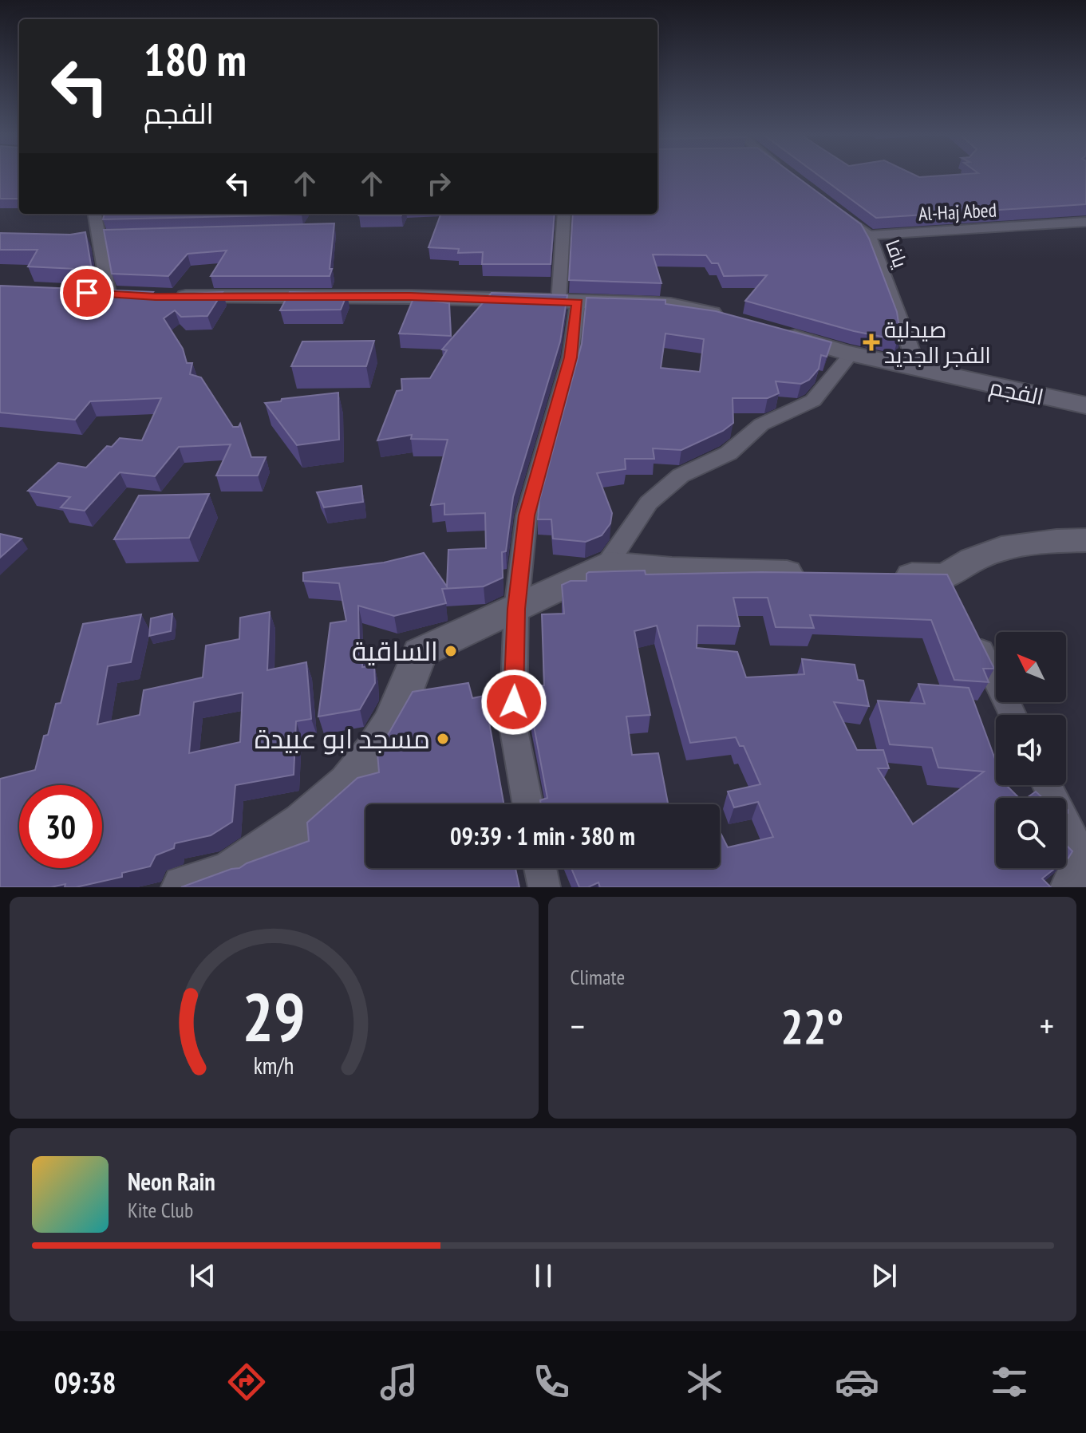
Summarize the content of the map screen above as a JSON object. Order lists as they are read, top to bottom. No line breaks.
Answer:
{"streets":{"main road":["الفجم"],"street":["Al-Haj Abed","يافا"]},"crossings":[["Al-Haj Abed","يافا"],["يافا","الفجم"]],"places":{"health":["صيدلية الفجر الجديد"],"other":["الساقية","مسجد ابو عبيدة"]},"north":"top left","page":{"turn":["180 m","الفجم"],"limit":"30","trip":"09:39 · 1 min · 380 m","tile":"Climate","heat":["−","22°","+"],"song":["Neon Rain","Kite Club"],"tabs":"09:38","gauge":["29","km/h"]}}
